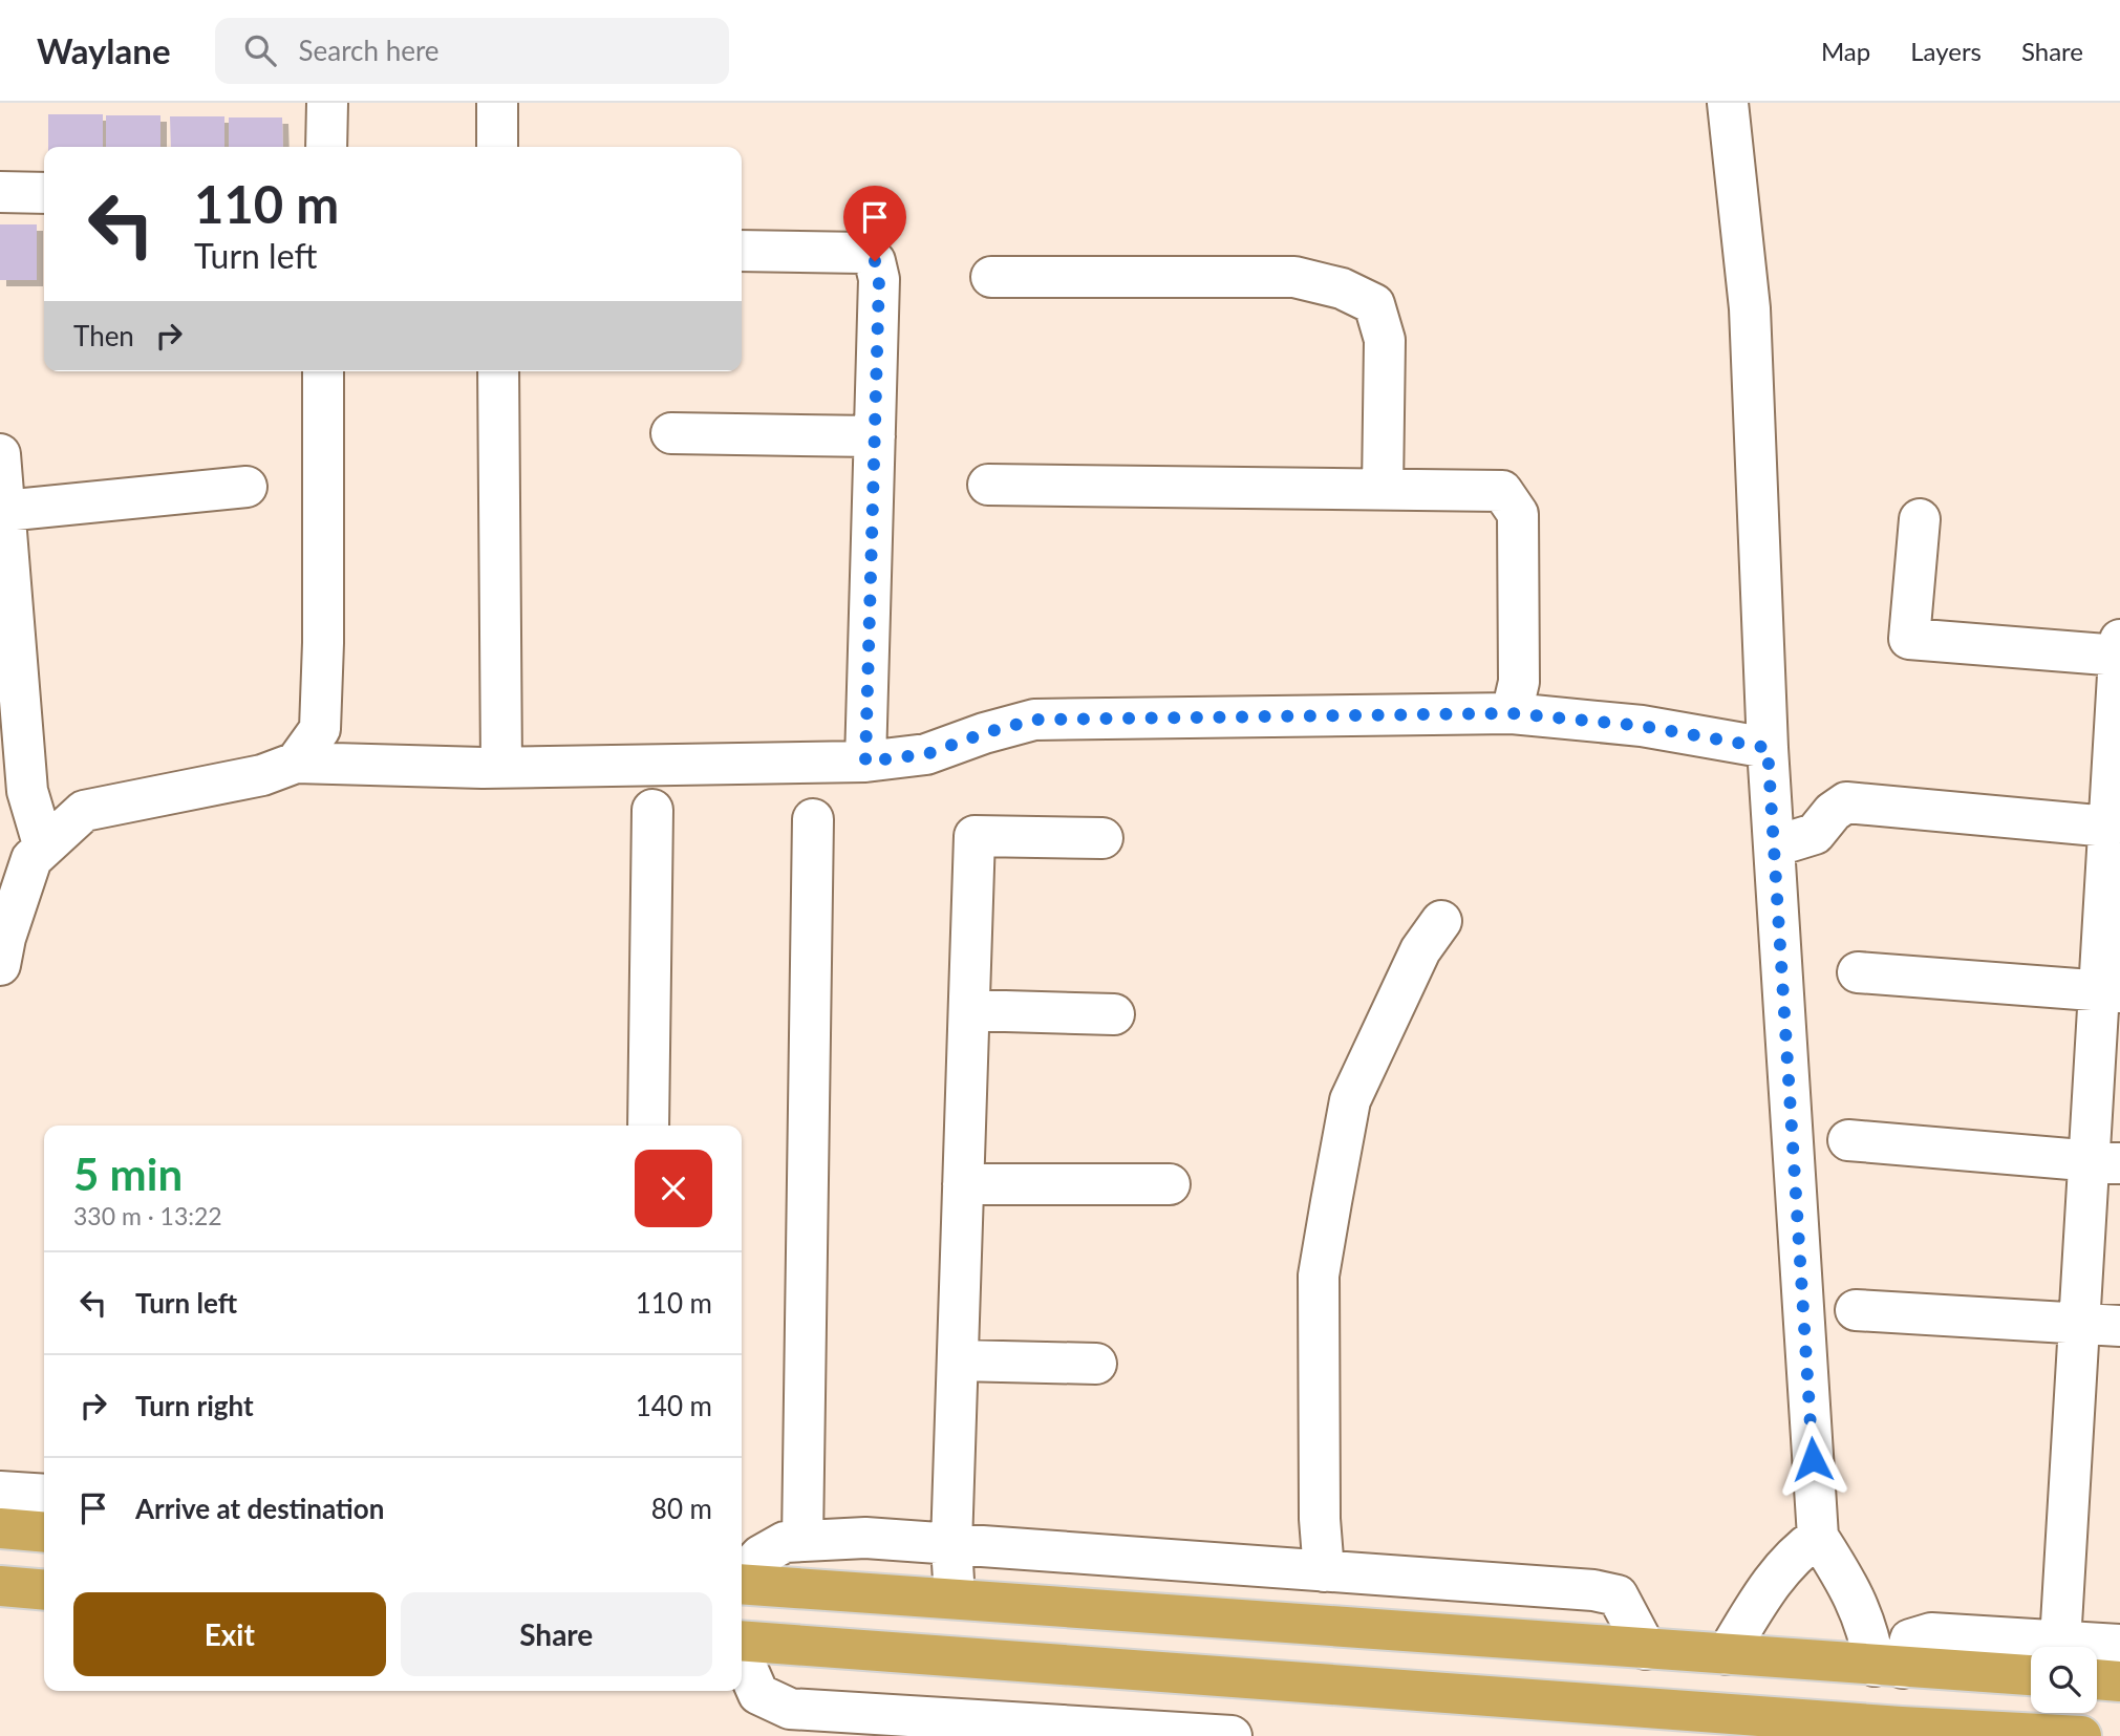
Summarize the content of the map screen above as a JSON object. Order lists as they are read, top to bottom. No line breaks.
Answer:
{"page":{"header":"Waylane","search":"Search here","nav":["Map","Layers","Share"],"turn":["110 m","Turn left"],"then":"Then","heading":["5 min","330 m · 13:22"],"list":[{"name":"Turn left","value":"110 m"},{"name":"Turn right","value":"140 m"},{"name":"Arrive at destination","value":"80 m"}],"buttons":["Exit","Share"]}}
